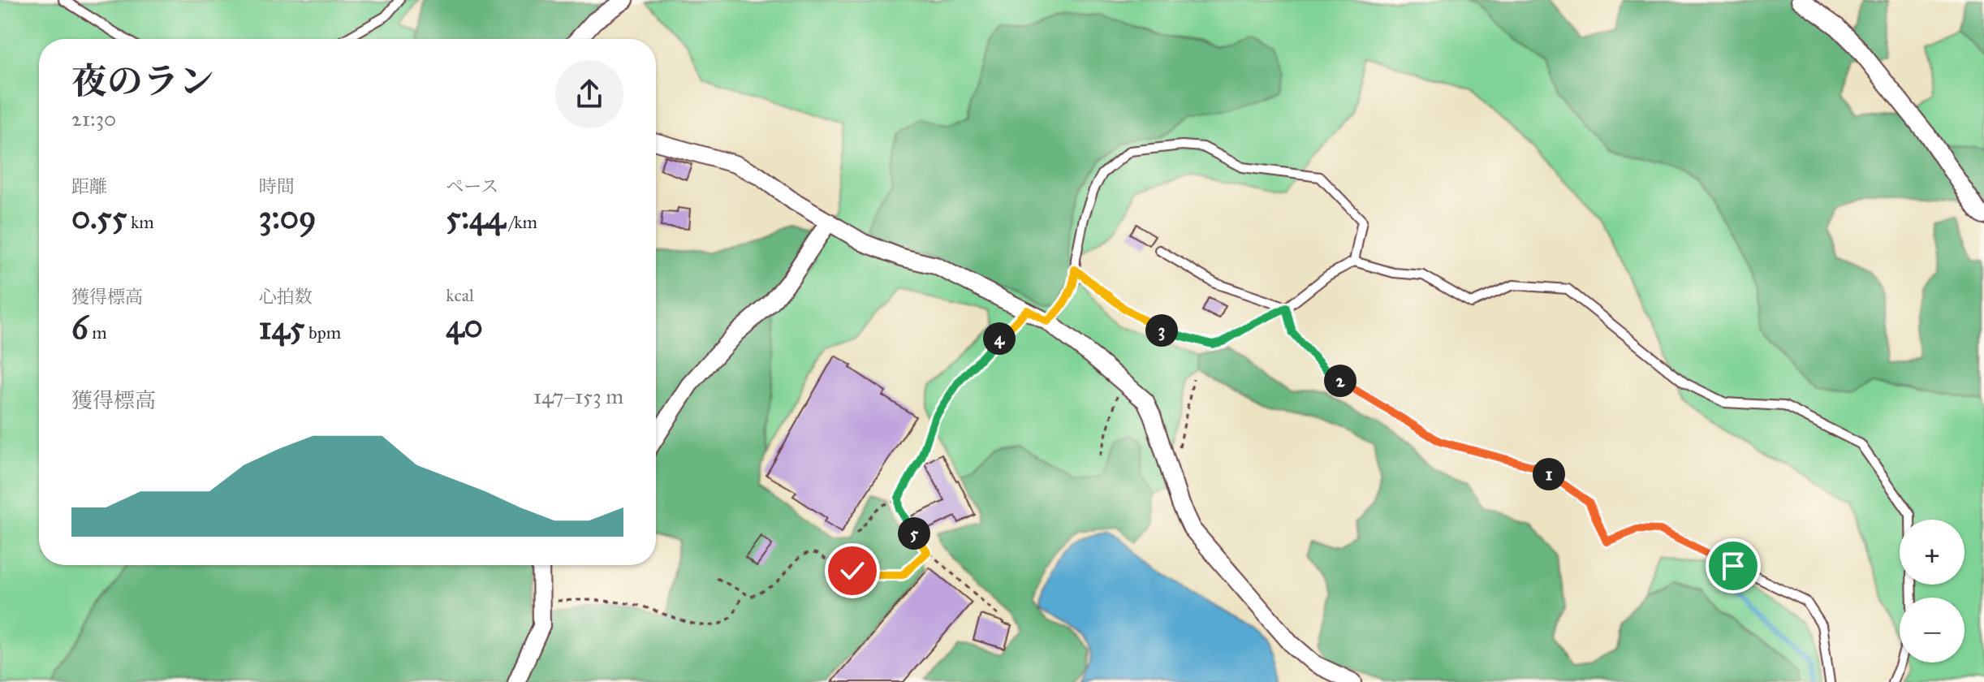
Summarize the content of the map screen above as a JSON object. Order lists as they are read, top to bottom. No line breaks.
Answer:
{"page":{"heading":["夜のラン","21:30"],"stats":[["距離","0.55 km"],["時間","3:09"],["ペース","5:44 /km"],["獲得標高","6 m"],["心拍数","145 bpm"],["kcal","40"]],"pins":["3","4","2","1","5"],"chart":["獲得標高","147–153 m"],"map_buttons":["+","−"]}}
